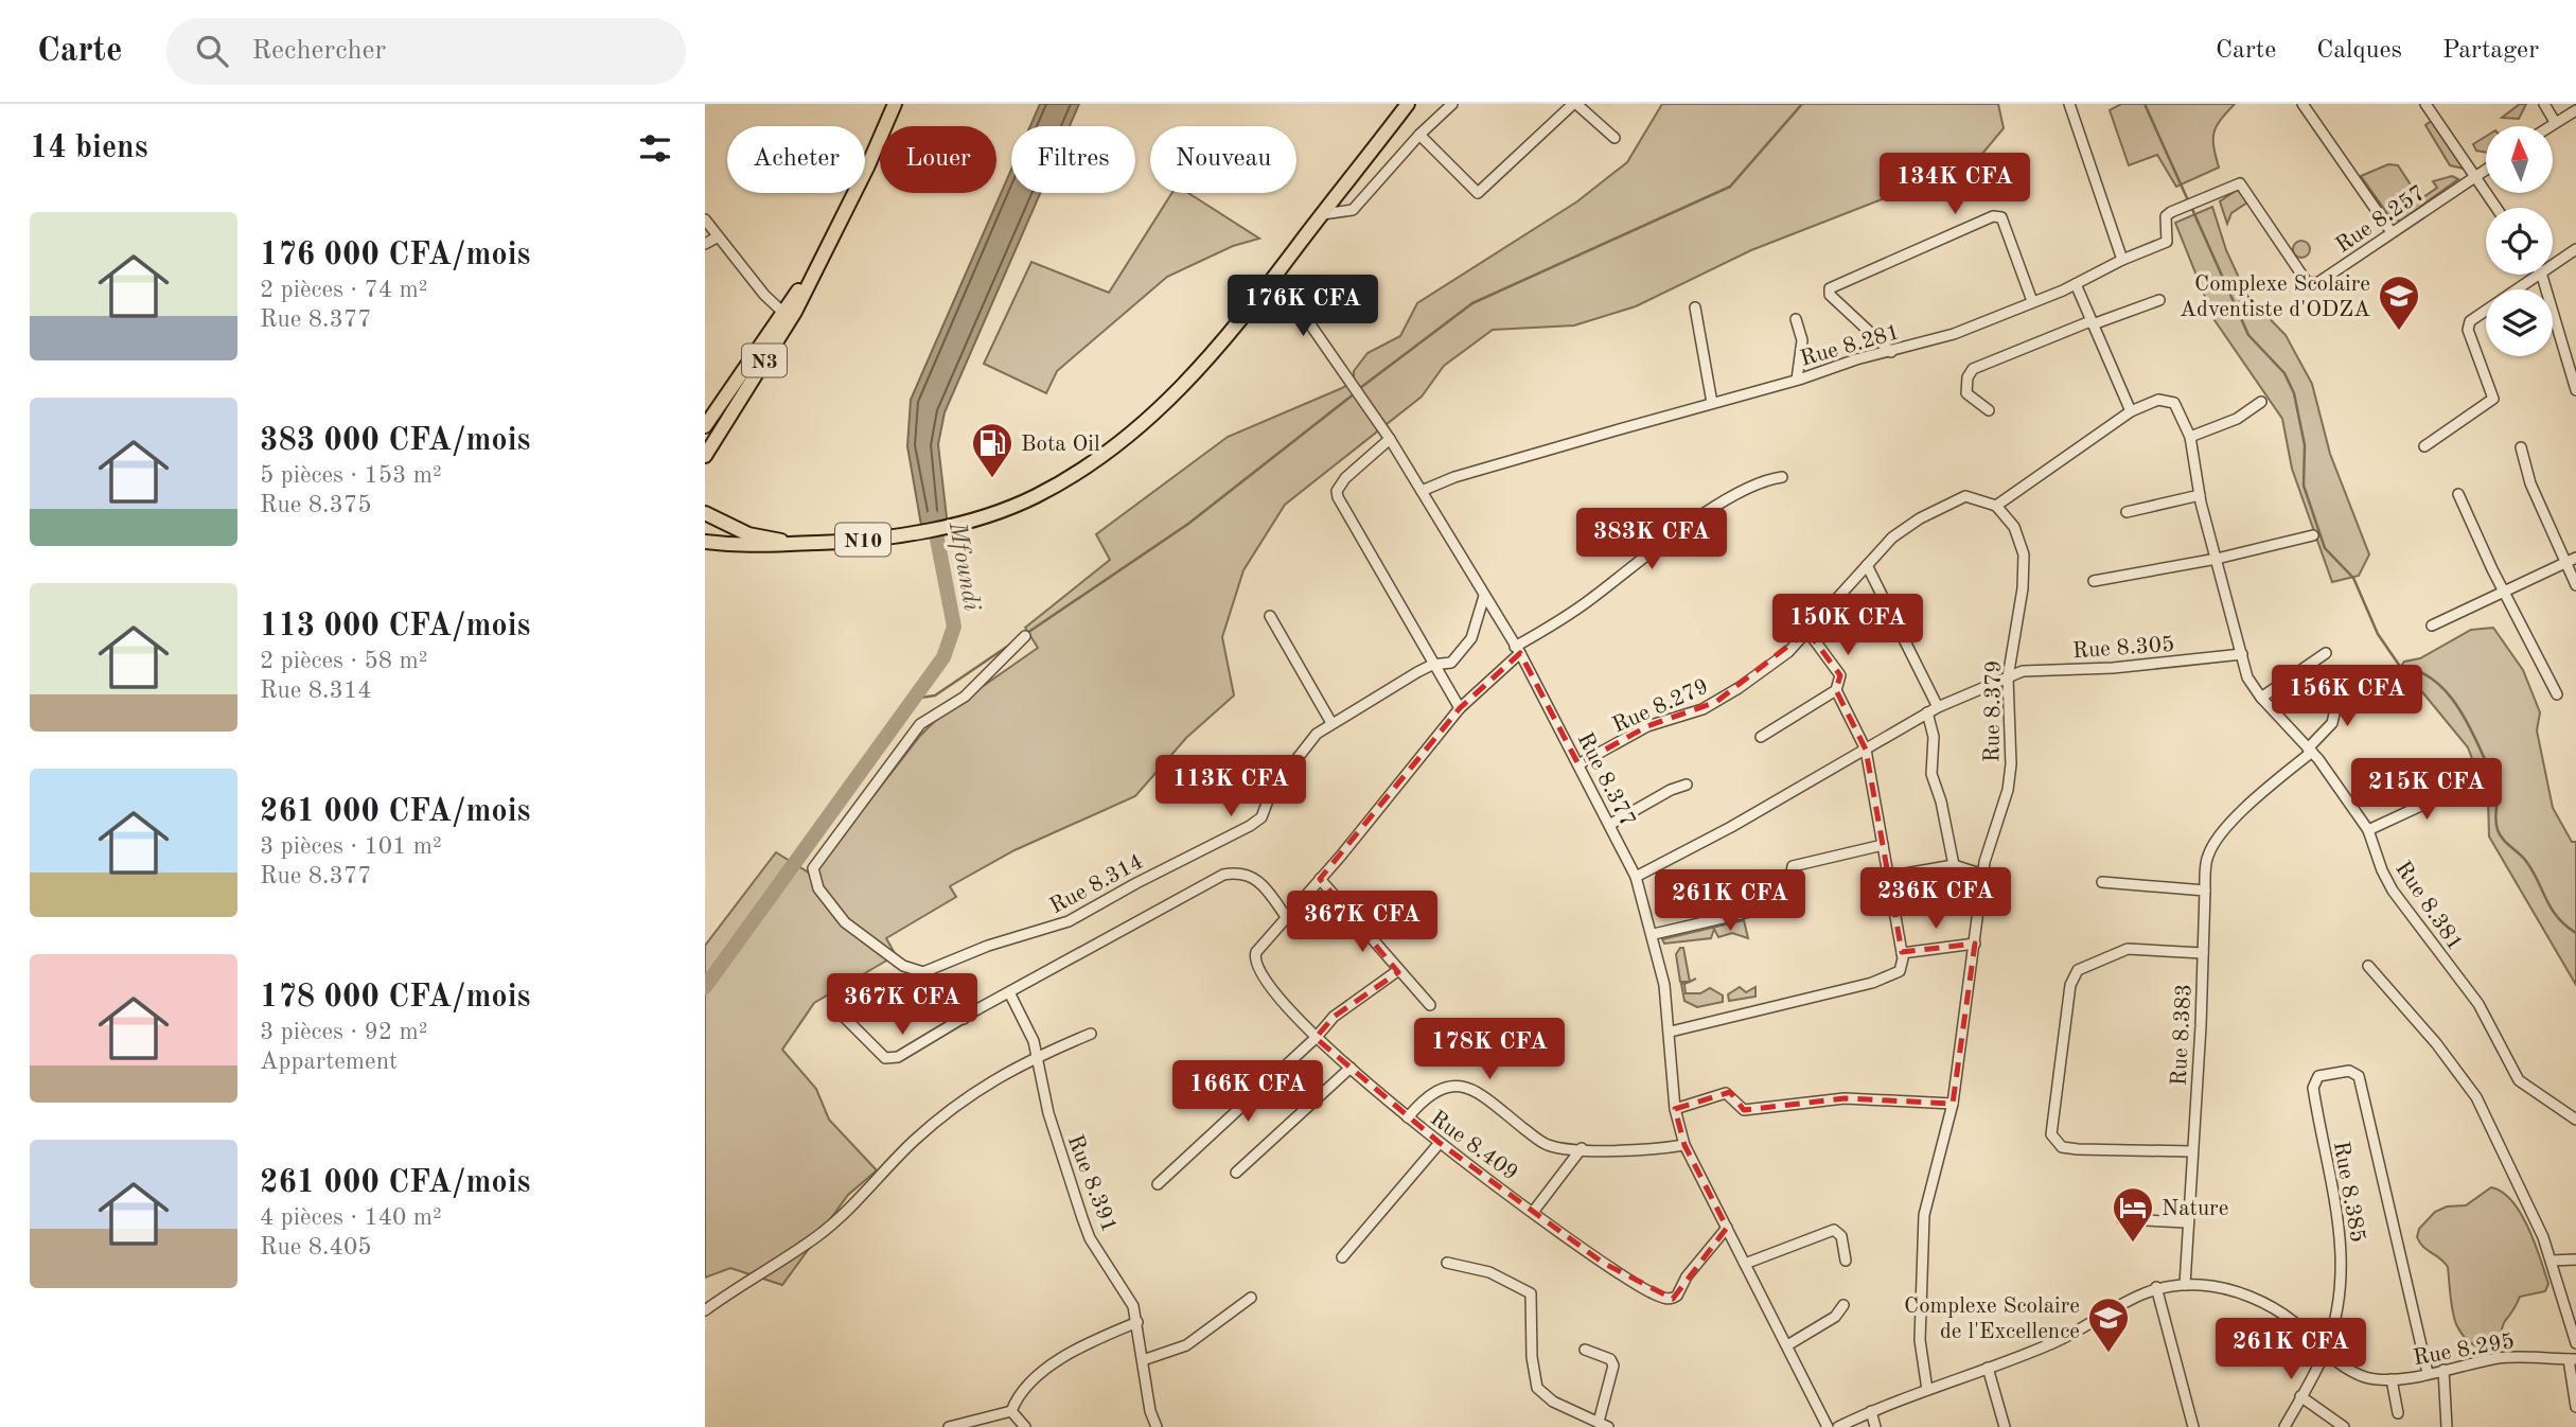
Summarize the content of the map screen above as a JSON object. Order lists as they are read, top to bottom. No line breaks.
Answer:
{"streets":{"highway":["N3","N10"],"street":["Rue 8.257","Rue 8.281","Rue 8.305","Rue 8.279","Rue 8.379","Rue 8.377","Rue 8.314","Rue 8.381","Rue 8.383","Rue 8.409","Rue 8.391","Rue 8.385","Rue 8.295"]},"crossings":[["Rue 8.257","Rue 8.281"],["Rue 8.281","Rue 8.377"],["N10","Rue 8.377"],["Rue 8.305","Rue 8.379"],["Rue 8.305","Rue 8.377"],["Rue 8.305","Rue 8.381"],["Rue 8.279","Rue 8.379"],["Rue 8.279","Rue 8.377"],["Rue 8.379","Rue 8.295"],["Rue 8.377","Rue 8.314"],["Rue 8.377","Rue 8.409"],["Rue 8.381","Rue 8.383"],["Rue 8.383","Rue 8.295"],["Rue 8.385","Rue 8.295"]],"water":["Mfoundi"],"places":{"school or university":["Complexe Scolaire Adventiste d'ODZA","Complexe Scolaire de l'Excellence"],"fuel station":["Bota Oil"],"hotel":["Nature"]},"north":"top","page":{"header":"Carte","search":"Rechercher","nav":["Carte","Calques","Partager"],"heading":"14 biens","chip":["Acheter","Louer","Filtres","Nouveau"],"price":["134K CFA","176K CFA","383K CFA","150K CFA","156K CFA","113K CFA","215K CFA","236K CFA","261K CFA","367K CFA","367K CFA","178K CFA","166K CFA","261K CFA"],"list":[{"name":"176 000 CFA/mois","note":"2 pièces · 74 m² · Rue 8.377"},{"name":"383 000 CFA/mois","note":"5 pièces · 153 m² · Rue 8.375"},{"name":"113 000 CFA/mois","note":"2 pièces · 58 m² · Rue 8.314"},{"name":"261 000 CFA/mois","note":"3 pièces · 101 m² · Rue 8.377"},{"name":"178 000 CFA/mois","note":"3 pièces · 92 m² · Appartement"},{"name":"261 000 CFA/mois","note":"4 pièces · 140 m² · Rue 8.405"}]}}
